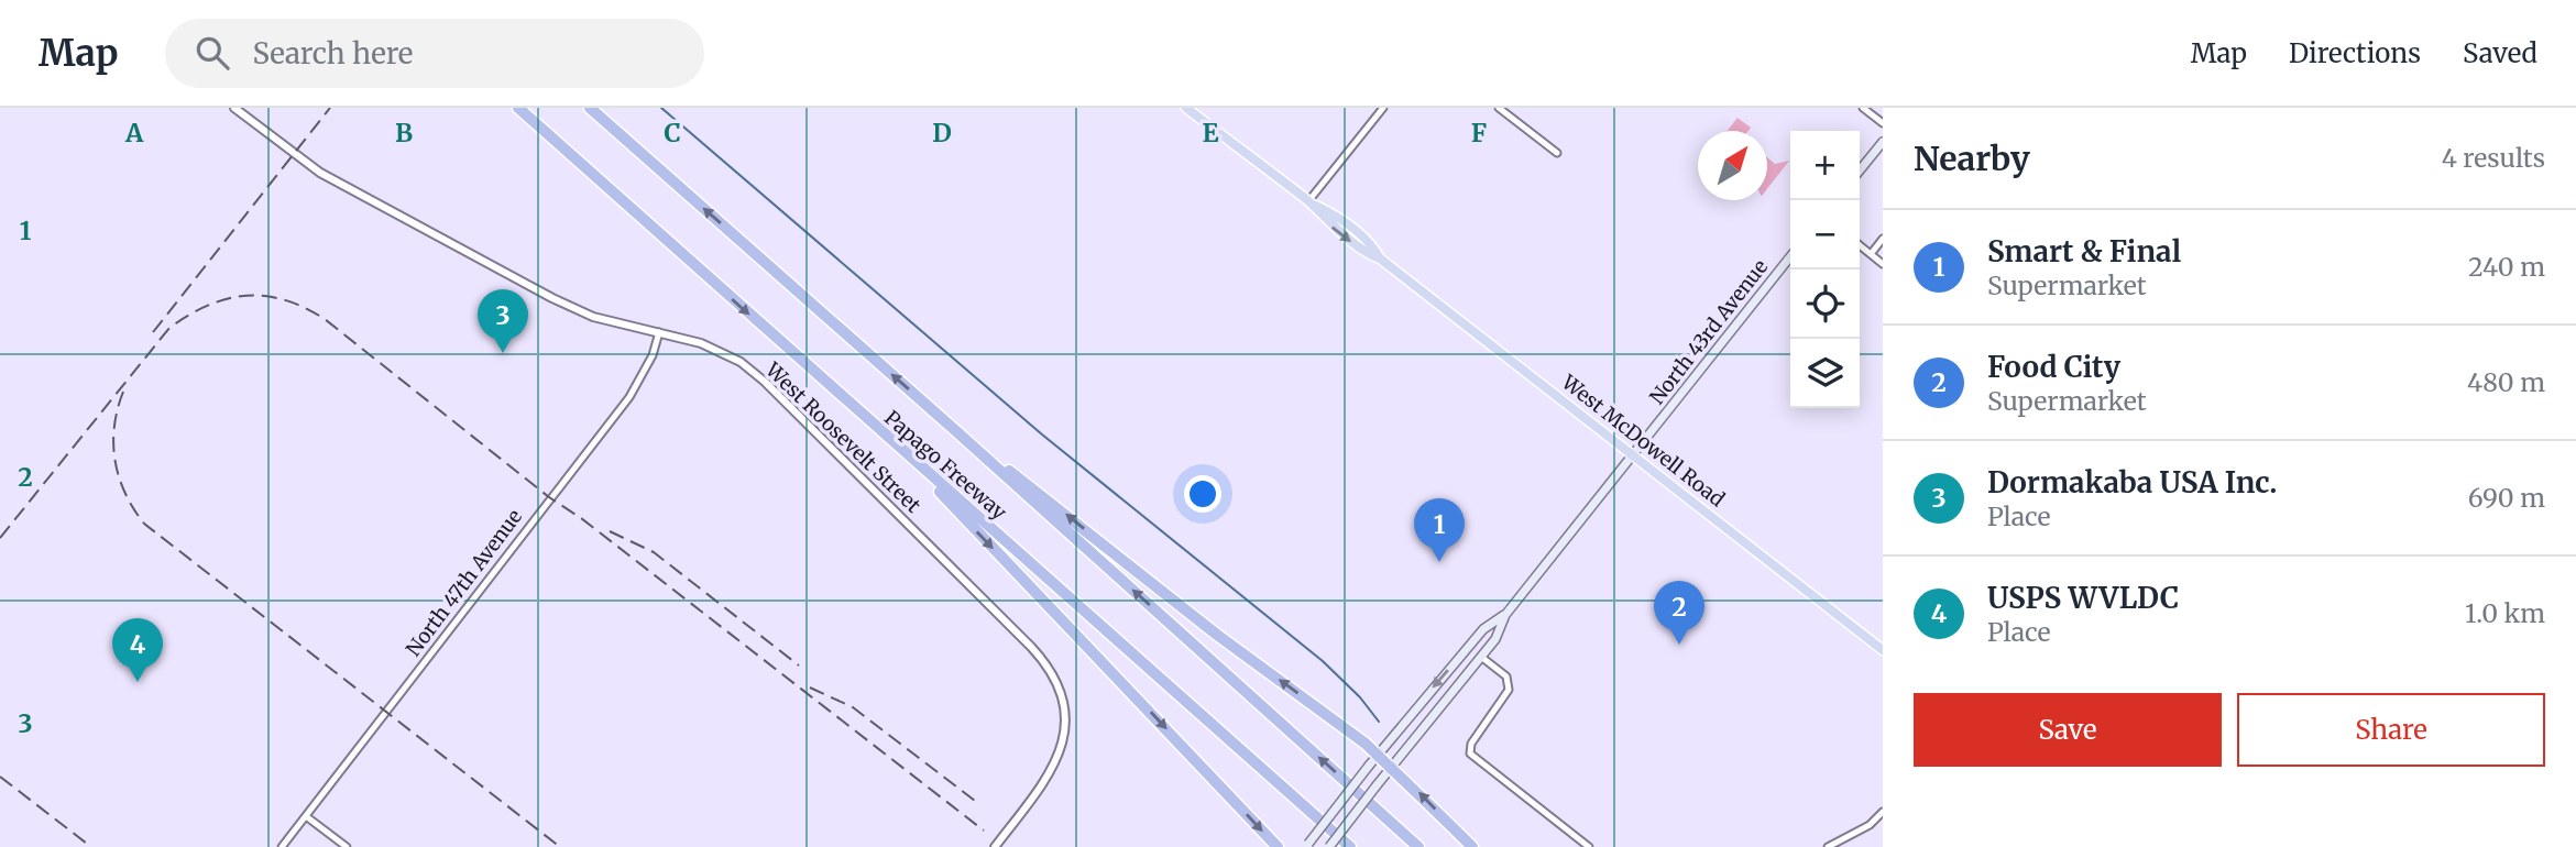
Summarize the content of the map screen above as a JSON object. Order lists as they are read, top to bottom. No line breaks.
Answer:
{"streets":{"highway":["Papago Freeway"],"main road":["North 43rd Avenue","West McDowell Road"],"street":["West Roosevelt Street","North 47th Avenue"]},"crossings":[["North 43rd Avenue","West McDowell Road"],["West Roosevelt Street","North 47th Avenue"]],"north":"top right","page":{"header":"Map","search":"Search here","nav":["Map","Directions","Saved"],"heading":["Nearby","4 results"],"map_buttons":["+","−"],"list":[{"mark":"1","name":"Smart & Final","note":"Supermarket","value":"240 m"},{"mark":"2","name":"Food City","note":"Supermarket","value":"480 m"},{"mark":"3","name":"Dormakaba USA Inc.","note":"Place","value":"690 m"},{"mark":"4","name":"USPS WVLDC","note":"Place","value":"1.0 km"}],"pins":["3","1","2","4"],"buttons":["Save","Share"]},"grid":{"columns":["A","B","C","D","E","F"],"rows":["1","2","3"]}}
